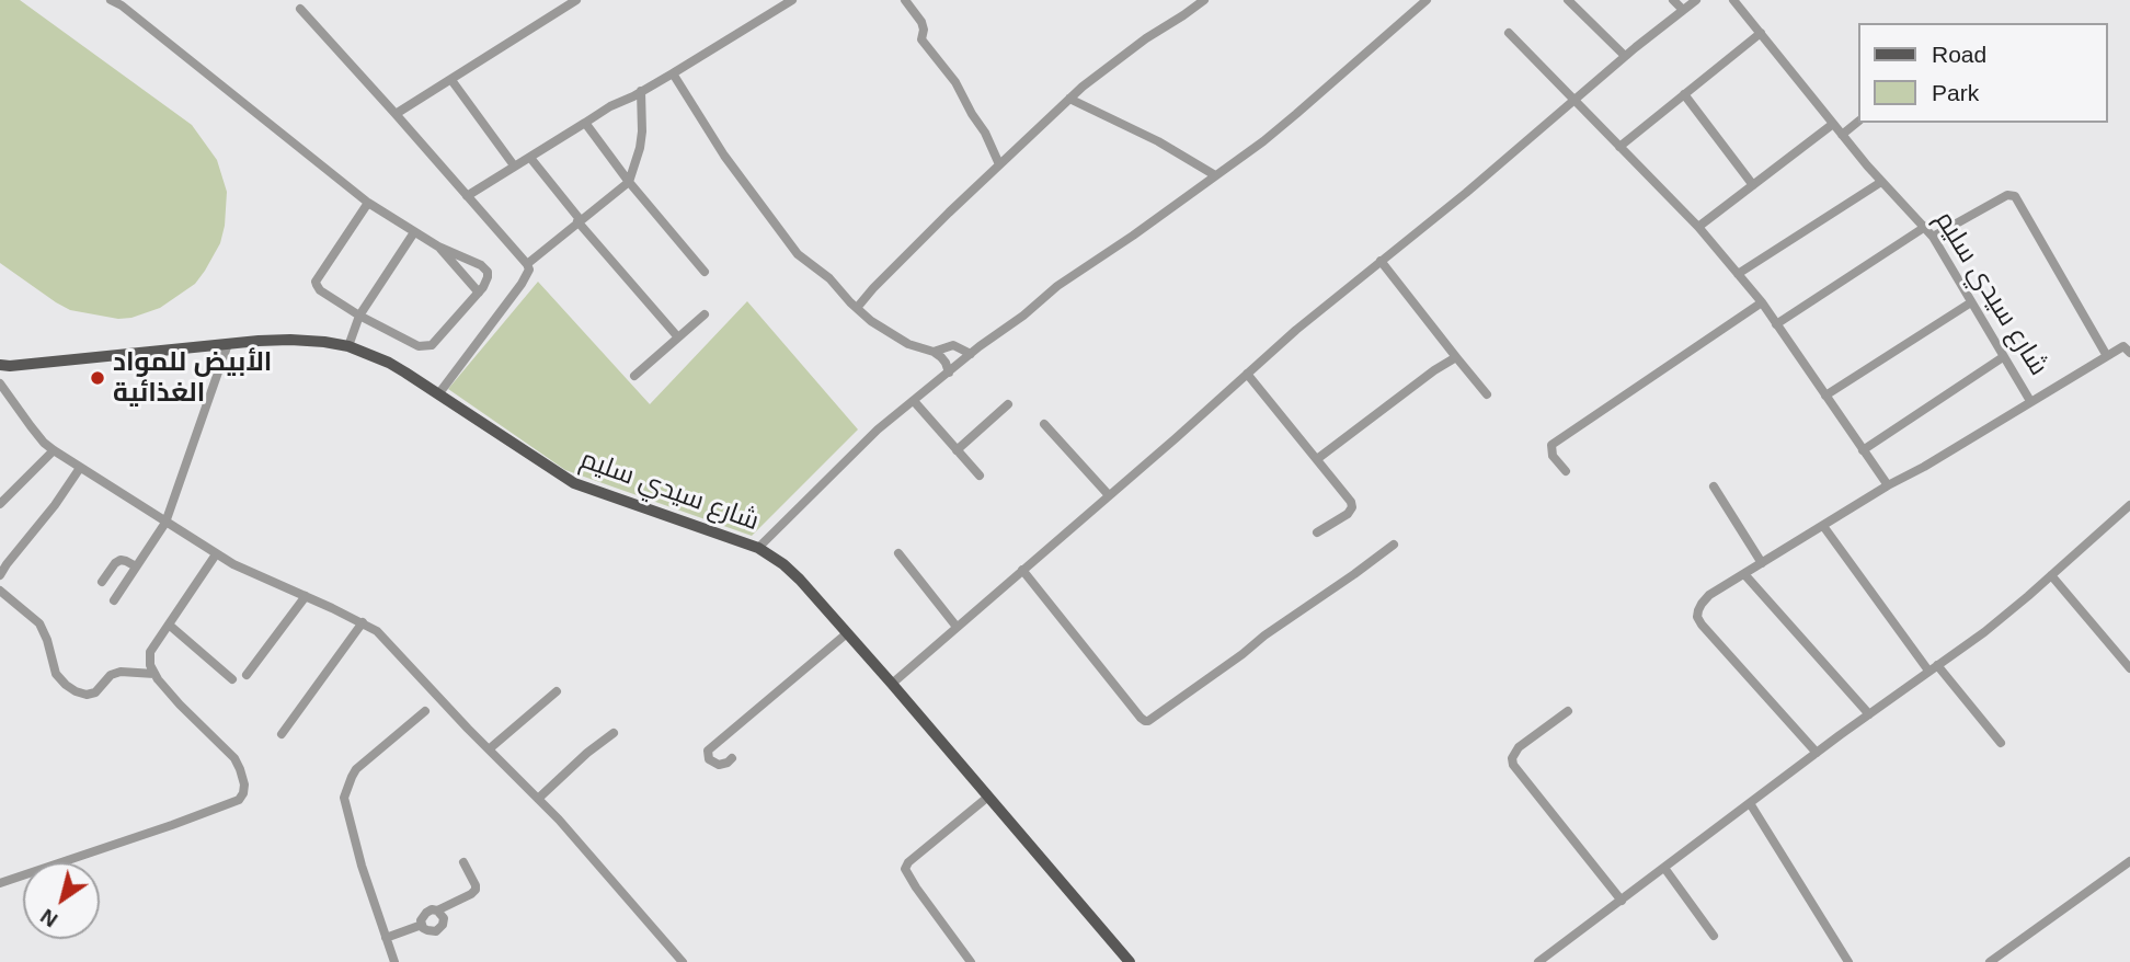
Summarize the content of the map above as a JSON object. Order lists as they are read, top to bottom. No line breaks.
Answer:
{"streets":{"main road":["شارع سيدي سليم"]},"places":["الأبيض للمواد الغذائية"],"legend":["Road","Park"],"north":"bottom left"}
